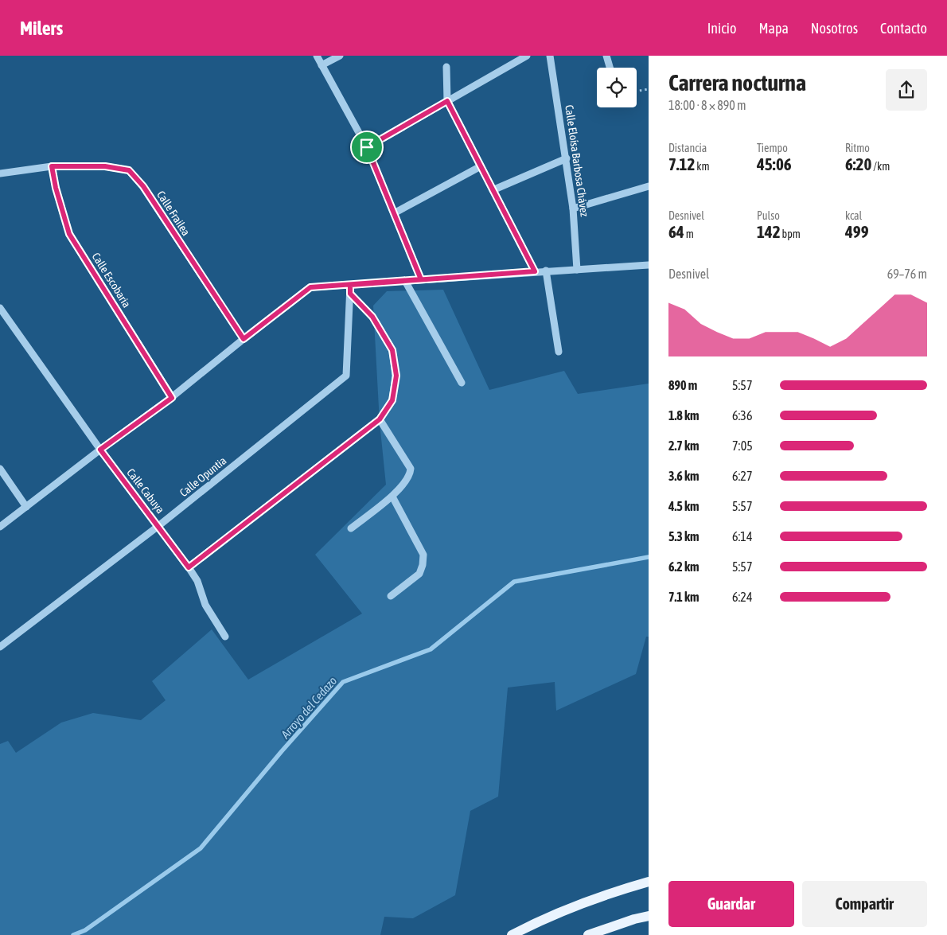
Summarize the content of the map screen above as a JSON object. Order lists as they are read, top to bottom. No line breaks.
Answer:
{"streets":{"street":["Calle Eloísa Barbosa Chávez","Calle Frailea","Calle Escobaria","Calle Opuntia","Calle Cabuya"]},"crossings":[["Calle Frailea","Calle Escobaria"],["Calle Opuntia","Calle Cabuya"]],"water":["Arroyo del Cedazo"],"page":{"header":"Milers","nav":["Inicio","Mapa","Nosotros","Contacto"],"heading":["Carrera nocturna","18:00 · 8 × 890 m"],"stats":[["Distancia","7.12 km"],["Tiempo","45:06"],["Ritmo","6:20 /km"],["Desnivel","64 m"],["Pulso","142 bpm"],["kcal","499"]],"chart":["Desnivel","69–76 m"],"list":[{"name":"890 m","note":"5:57"},{"name":"1.8 km","note":"6:36"},{"name":"2.7 km","note":"7:05"},{"name":"3.6 km","note":"6:27"},{"name":"4.5 km","note":"5:57"},{"name":"5.3 km","note":"6:14"},{"name":"6.2 km","note":"5:57"},{"name":"7.1 km","note":"6:24"}],"buttons":["Guardar","Compartir"]}}
